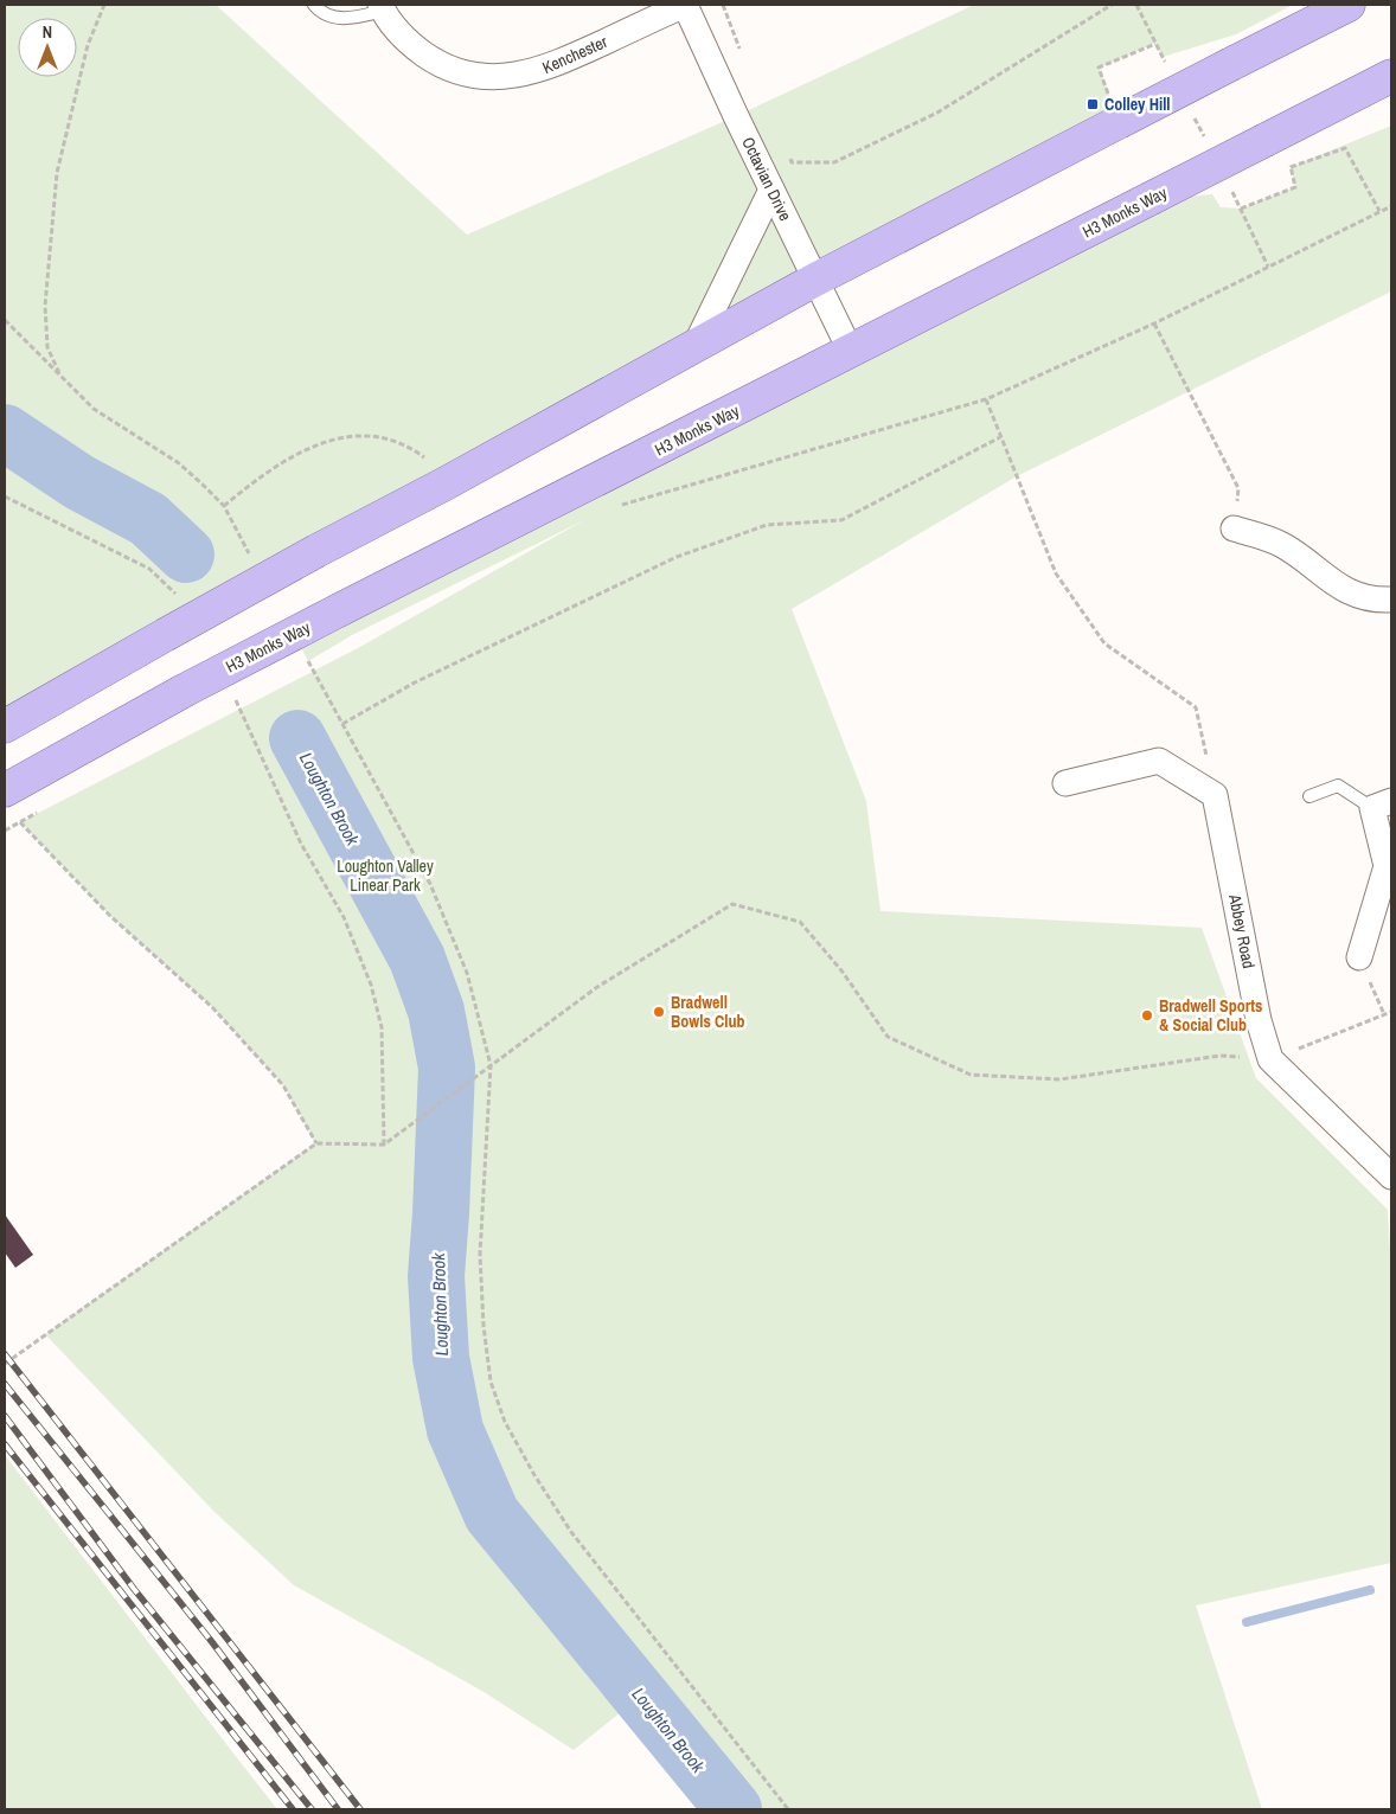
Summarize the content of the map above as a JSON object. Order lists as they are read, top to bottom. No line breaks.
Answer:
{"streets":{"main road":["H3 Monks Way"],"street":["Kenchester","Octavian Drive","Abbey Road"]},"crossings":[["Kenchester","Octavian Drive"],["Octavian Drive","H3 Monks Way"]],"water":["Loughton Brook"],"parks":["Loughton Valley Linear Park"],"places":{"transit":["Colley Hill"],"other":["Bradwell Bowls Club","Bradwell Sports & Social Club"]},"north":"top"}
